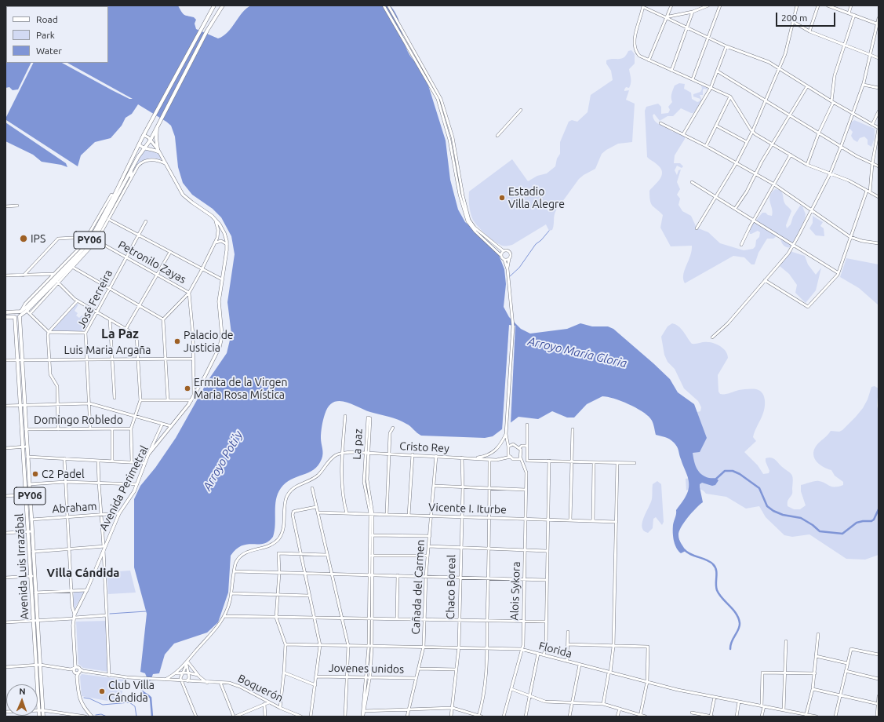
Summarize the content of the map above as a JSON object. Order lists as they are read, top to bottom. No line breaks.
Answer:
{"streets":{"highway":["PY06","Avenida Luis Irrazábal"],"main road":["Avenida Perimetral"],"street":["Petronilo Zayas","José Ferreira","Luis Maria Argaña","Domingo Robledo","La paz","Cristo Rey","Abraham","Vicente I. Iturbe","Cañada del Carmen","Chaco Boreal","Alois Sykora","Florida","Jovenes unidos","Boquerón"]},"crossings":[["PY06","Petronilo Zayas"],["PY06","Luis Maria Argaña"],["PY06","Domingo Robledo"],["PY06","Avenida Perimetral"],["PY06","Abraham"],["PY06","Avenida Luis Irrazábal"],["Petronilo Zayas","José Ferreira"],["José Ferreira","Luis Maria Argaña"],["José Ferreira","Domingo Robledo"],["Luis Maria Argaña","Avenida Luis Irrazábal"],["La paz","Cristo Rey"],["La paz","Vicente I. Iturbe"],["La paz","Florida"],["La paz","Jovenes unidos"],["Cristo Rey","Cañada del Carmen"],["Cristo Rey","Chaco Boreal"],["Cristo Rey","Alois Sykora"],["Avenida Perimetral","Abraham"],["Vicente I. Iturbe","Cañada del Carmen"],["Vicente I. Iturbe","Chaco Boreal"],["Vicente I. Iturbe","Alois Sykora"],["Cañada del Carmen","Florida"],["Cañada del Carmen","Jovenes unidos"],["Chaco Boreal","Florida"],["Alois Sykora","Florida"]],"districts":["La Paz","Villa Cándida"],"water":["Arroyo María Gloria","Arroyo Poti'y"],"places":["Estadio Villa Alegre","IPS","Palacio de Justicia","Ermita de la Virgen Maria Rosa Mística","C2 Padel","Club Villa Cándida"],"legend":["Road","Park","Water"],"scale_bar":"200 m","north":"top"}
